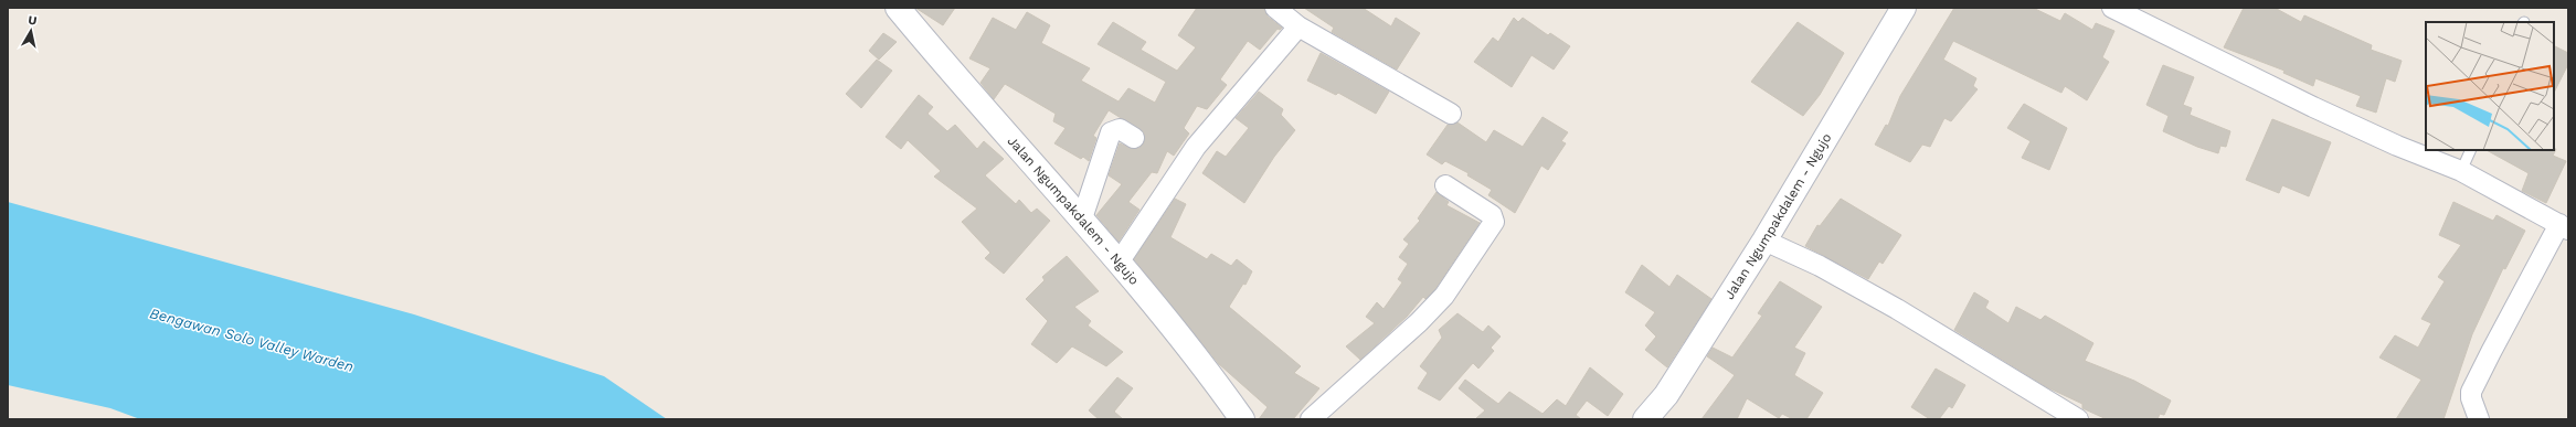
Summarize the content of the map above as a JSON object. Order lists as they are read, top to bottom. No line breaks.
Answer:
{"streets":{"street":["Jalan Ngumpakdalem - Ngujo"]},"water":["Bengawan Solo Valley Warden"],"north":"top"}
